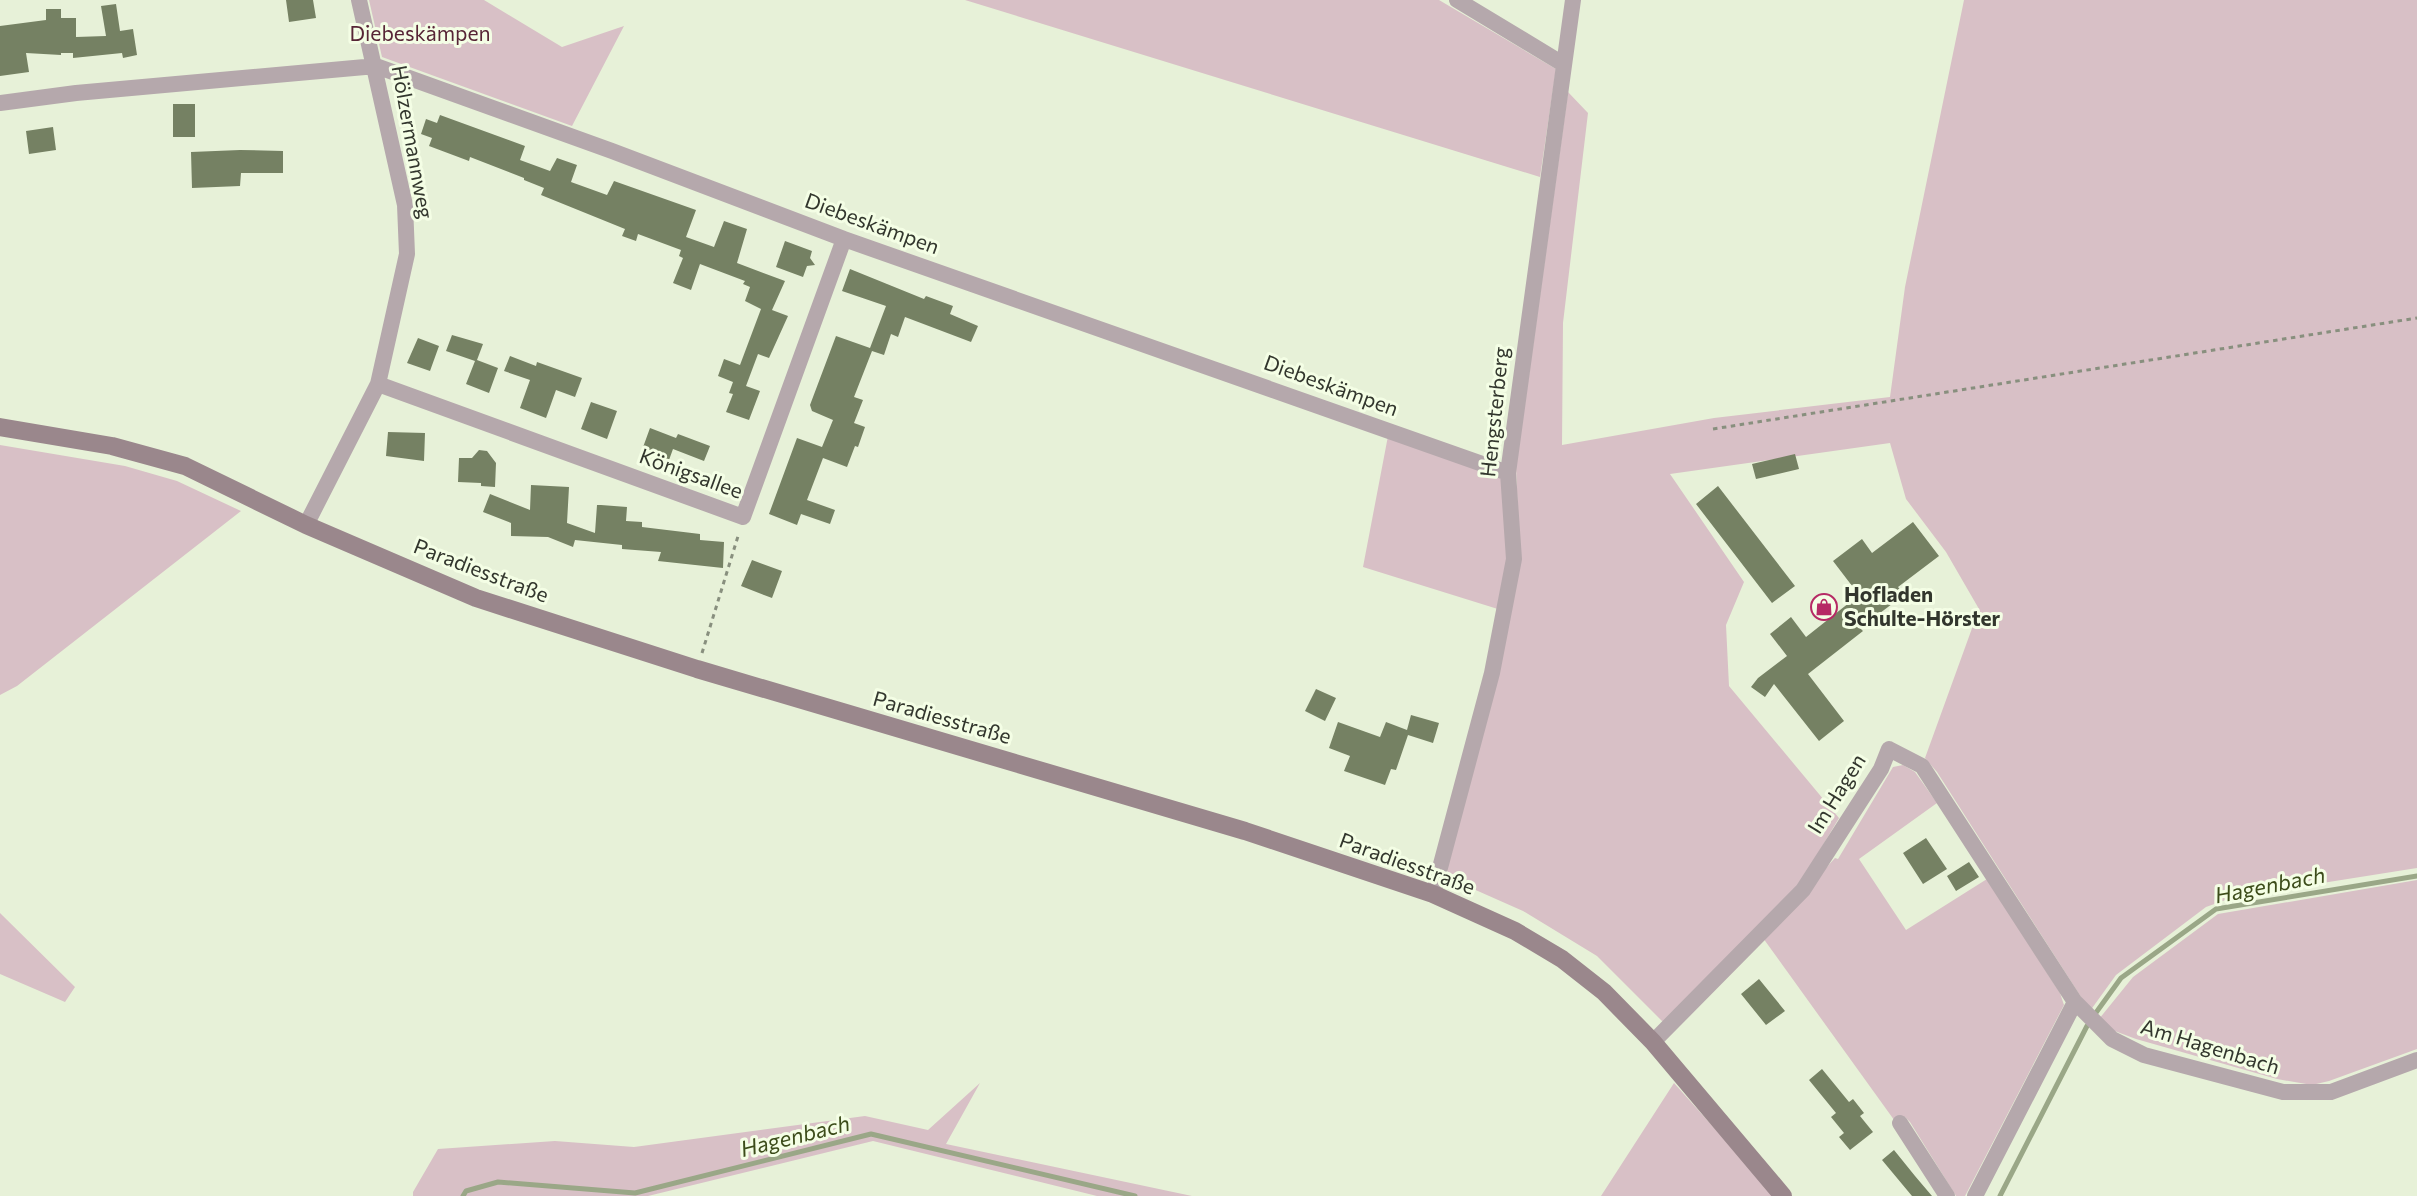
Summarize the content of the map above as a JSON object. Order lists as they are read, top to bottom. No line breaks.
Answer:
{"streets":{"main road":["Paradiesstraße"],"street":["Hölzermannweg","Diebeskämpen","Hengsterberg","Königsallee","Im Hagen","Am Hagenbach"]},"crossings":[["Hölzermannweg","Diebeskämpen"],["Hölzermannweg","Königsallee"],["Hölzermannweg","Paradiesstraße"],["Diebeskämpen","Hengsterberg"],["Diebeskämpen","Königsallee"],["Hengsterberg","Paradiesstraße"],["Paradiesstraße","Im Hagen"],["Im Hagen","Am Hagenbach"]],"water":["Hagenbach"],"parks":["Diebeskämpen"],"places":{"shop":["Hofladen Schulte-Hörster"]}}
